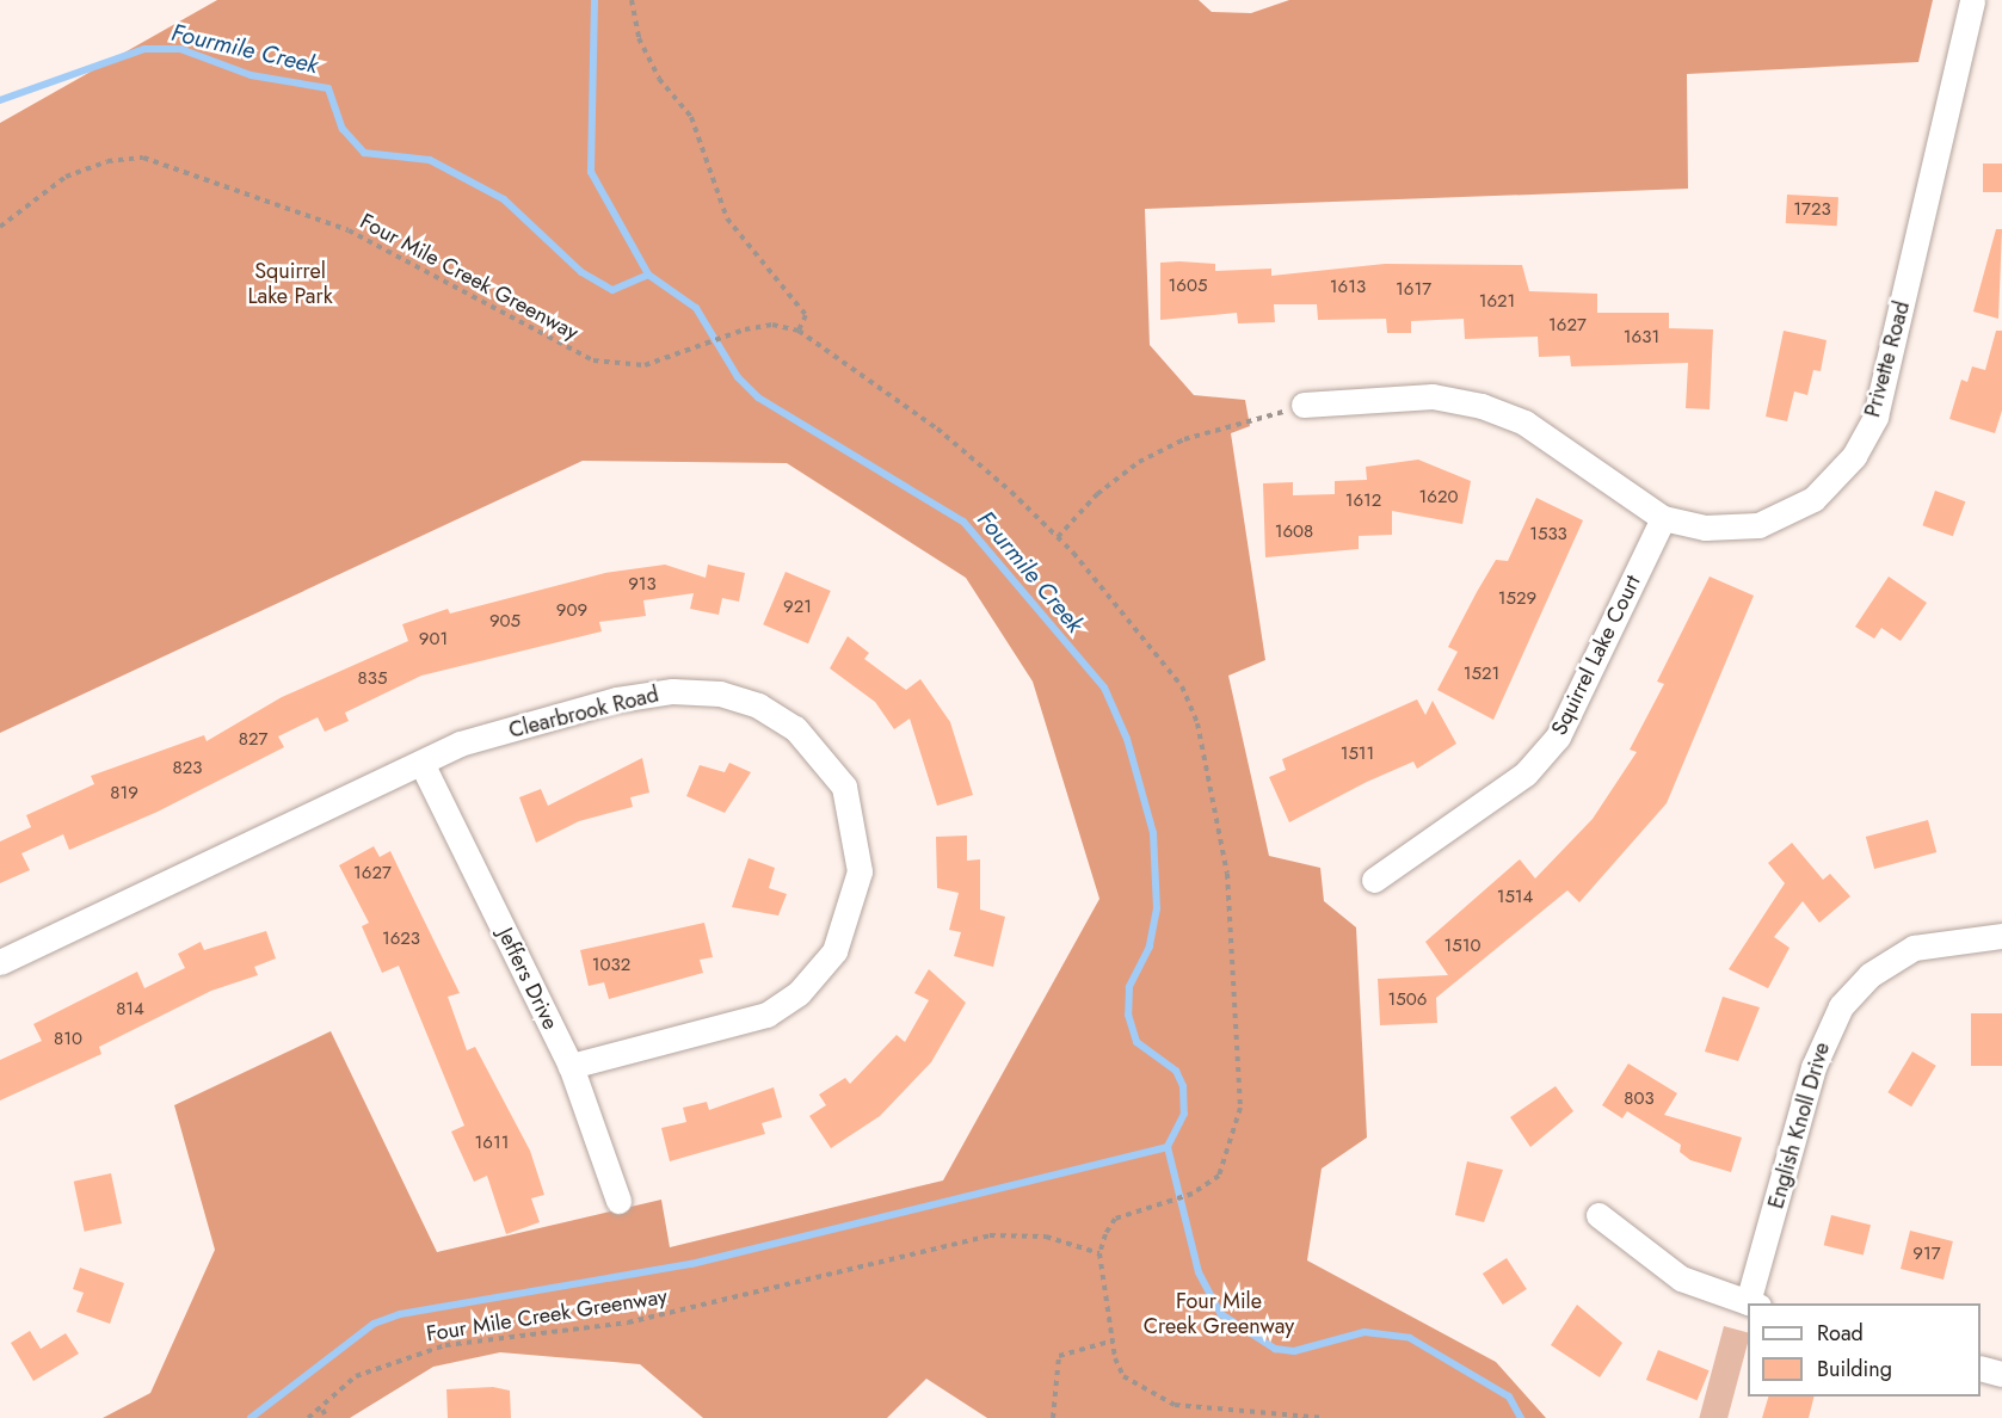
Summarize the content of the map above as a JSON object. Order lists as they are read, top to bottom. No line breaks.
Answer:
{"streets":{"street":["Privette Road","Squirrel Lake Court","Clearbrook Road","Jeffers Drive","English Knoll Drive"],"path":["Four Mile Creek Greenway"]},"crossings":[["Privette Road","Squirrel Lake Court"],["Clearbrook Road","Jeffers Drive"]],"water":["Fourmile Creek"],"parks":["Squirrel Lake Park","Four Mile Creek Greenway"],"house_numbers":["1723","1605","1613","1617","1621","1627","1631","1620","1612","1608","1533","913","1529","921","909","905","901","1521","835","827","1511","823","819","1627","1514","1623","1510","1032","1506","814","810","803","1611","917"],"legend":["Road","Building"]}
